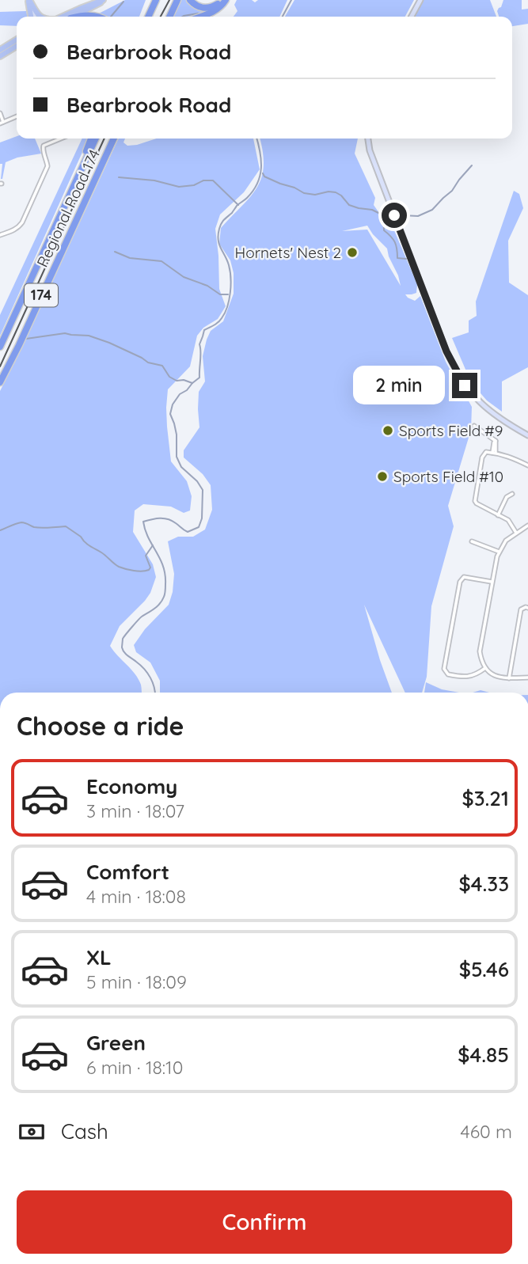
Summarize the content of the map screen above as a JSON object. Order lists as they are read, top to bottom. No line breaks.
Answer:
{"streets":{"highway":["Regional Road 174","174"]},"places":["Hornets' Nest 2","Sports Field #9","Sports Field #10"],"page":{"banner":["Bearbrook Road","Bearbrook Road"],"bubble":"2 min","heading":"Choose a ride","list":[{"name":"Economy","note":"3 min · 18:07","value":"$3.21"},{"name":"Comfort","note":"4 min · 18:08","value":"$4.33"},{"name":"XL","note":"5 min · 18:09","value":"$5.46"},{"name":"Green","note":"6 min · 18:10","value":"$4.85"}],"pay":["Cash","460 m"],"buttons":"Confirm"}}
